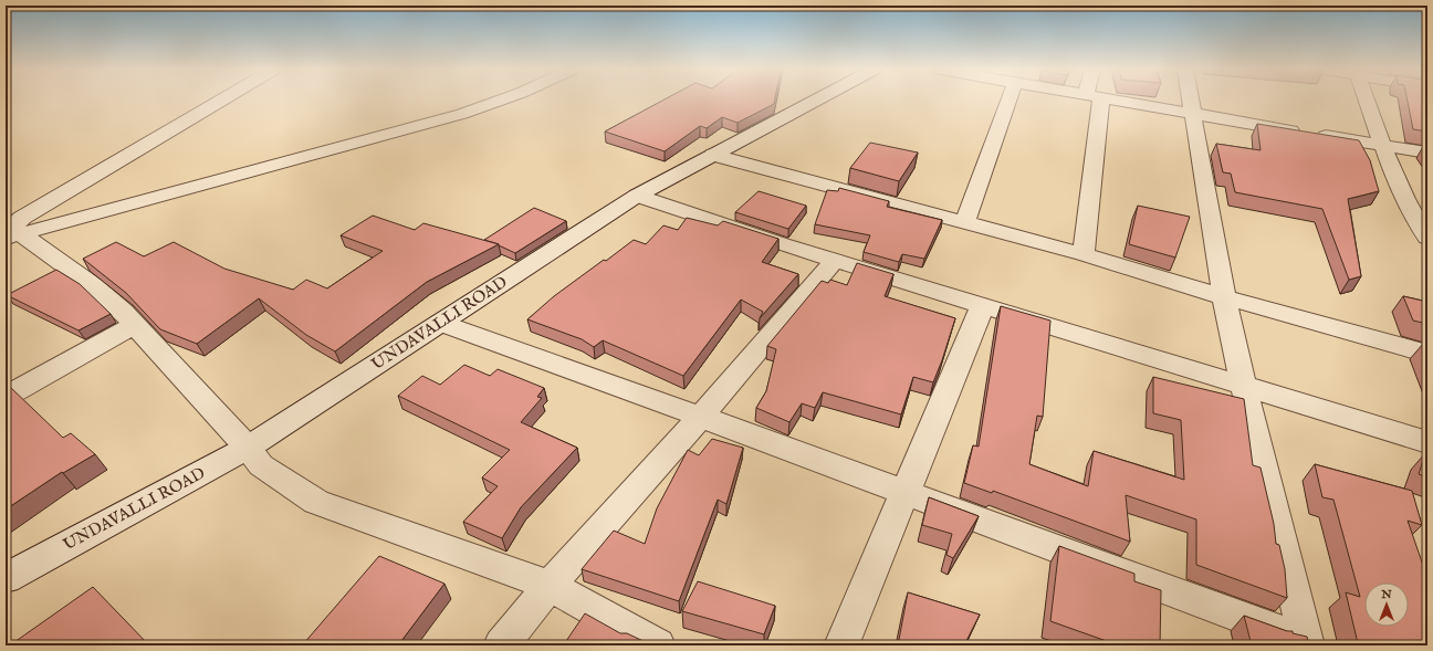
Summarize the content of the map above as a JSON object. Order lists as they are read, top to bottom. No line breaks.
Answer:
{"streets":{"street":["UNDAVALLI ROAD"]},"north":"top"}
